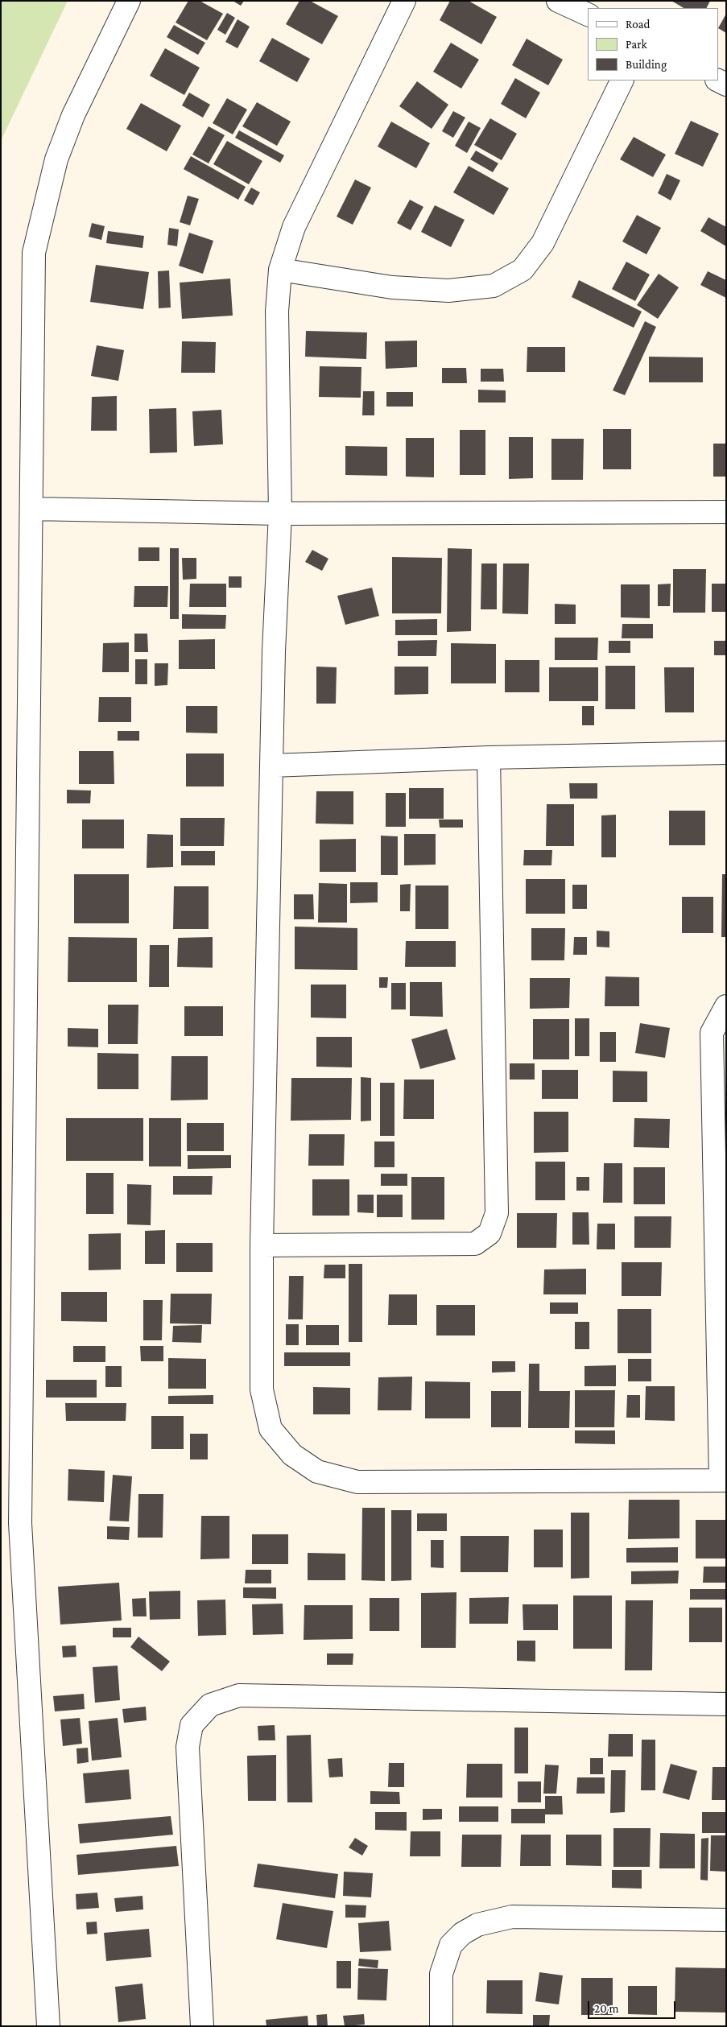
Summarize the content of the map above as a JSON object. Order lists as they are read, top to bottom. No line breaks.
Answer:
{"legend":["Road","Park","Building"],"scale_bar":"20 m"}
